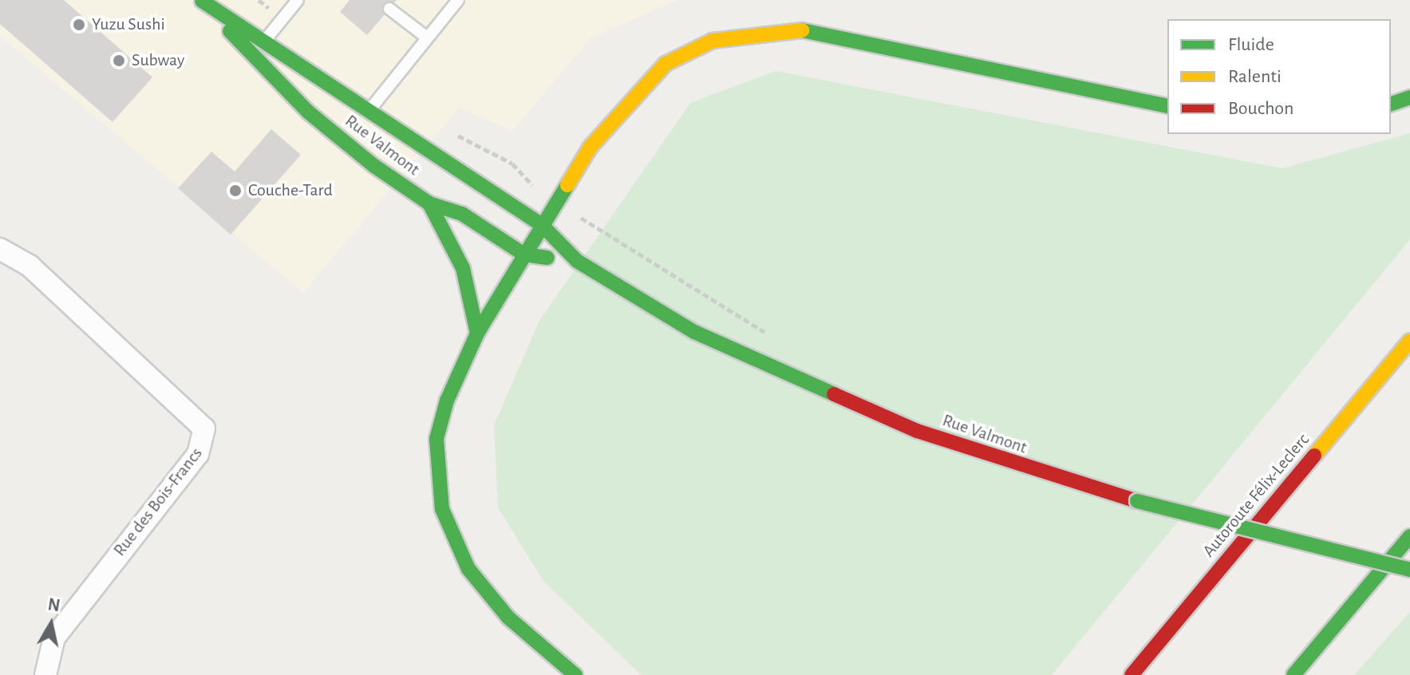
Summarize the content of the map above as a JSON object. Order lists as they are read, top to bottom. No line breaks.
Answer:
{"streets":{"main road":["Rue Valmont","Autoroute Félix-Leclerc"],"street":["Rue des Bois-Francs"]},"places":["Yuzu Sushi","Subway","Couche-Tard"],"legend":["Fluide","Ralenti","Bouchon"],"north":"top"}
